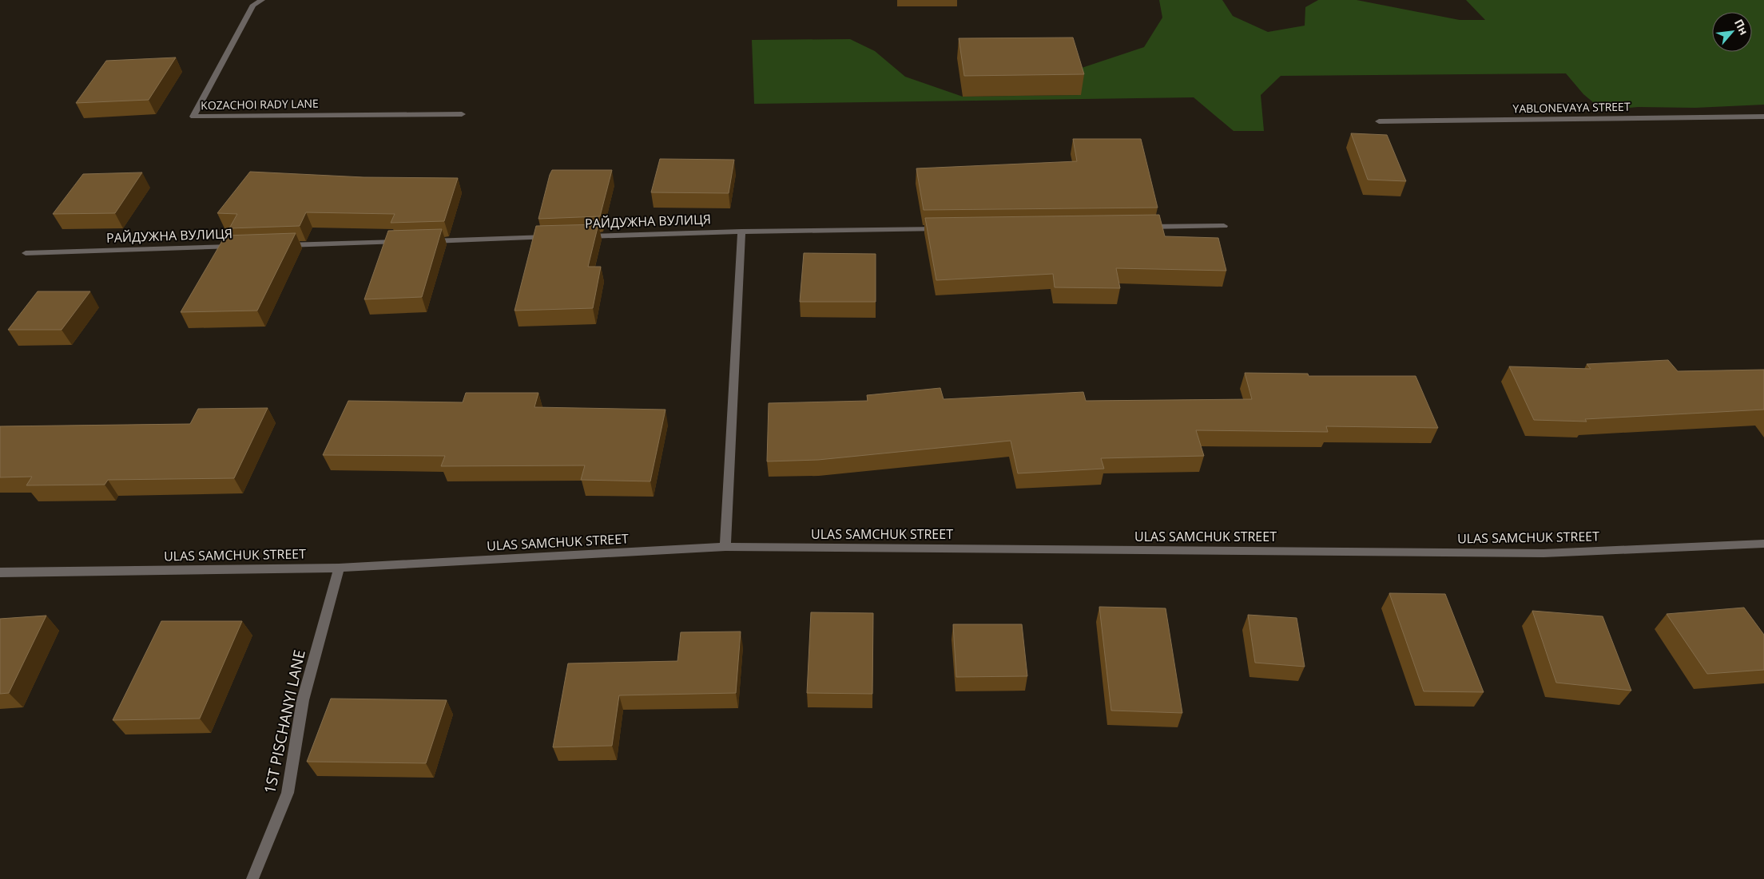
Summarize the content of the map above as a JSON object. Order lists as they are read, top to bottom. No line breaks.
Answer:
{"streets":{"street":["KOZACHOI RADY LANE","YABLONEVAYA STREET","РАЙДУЖНА ВУЛИЦЯ","ULAS SAMCHUK STREET","1ST PISCHANYI LANE"]},"crossings":[["ULAS SAMCHUK STREET","1ST PISCHANYI LANE"]],"north":"top right"}
